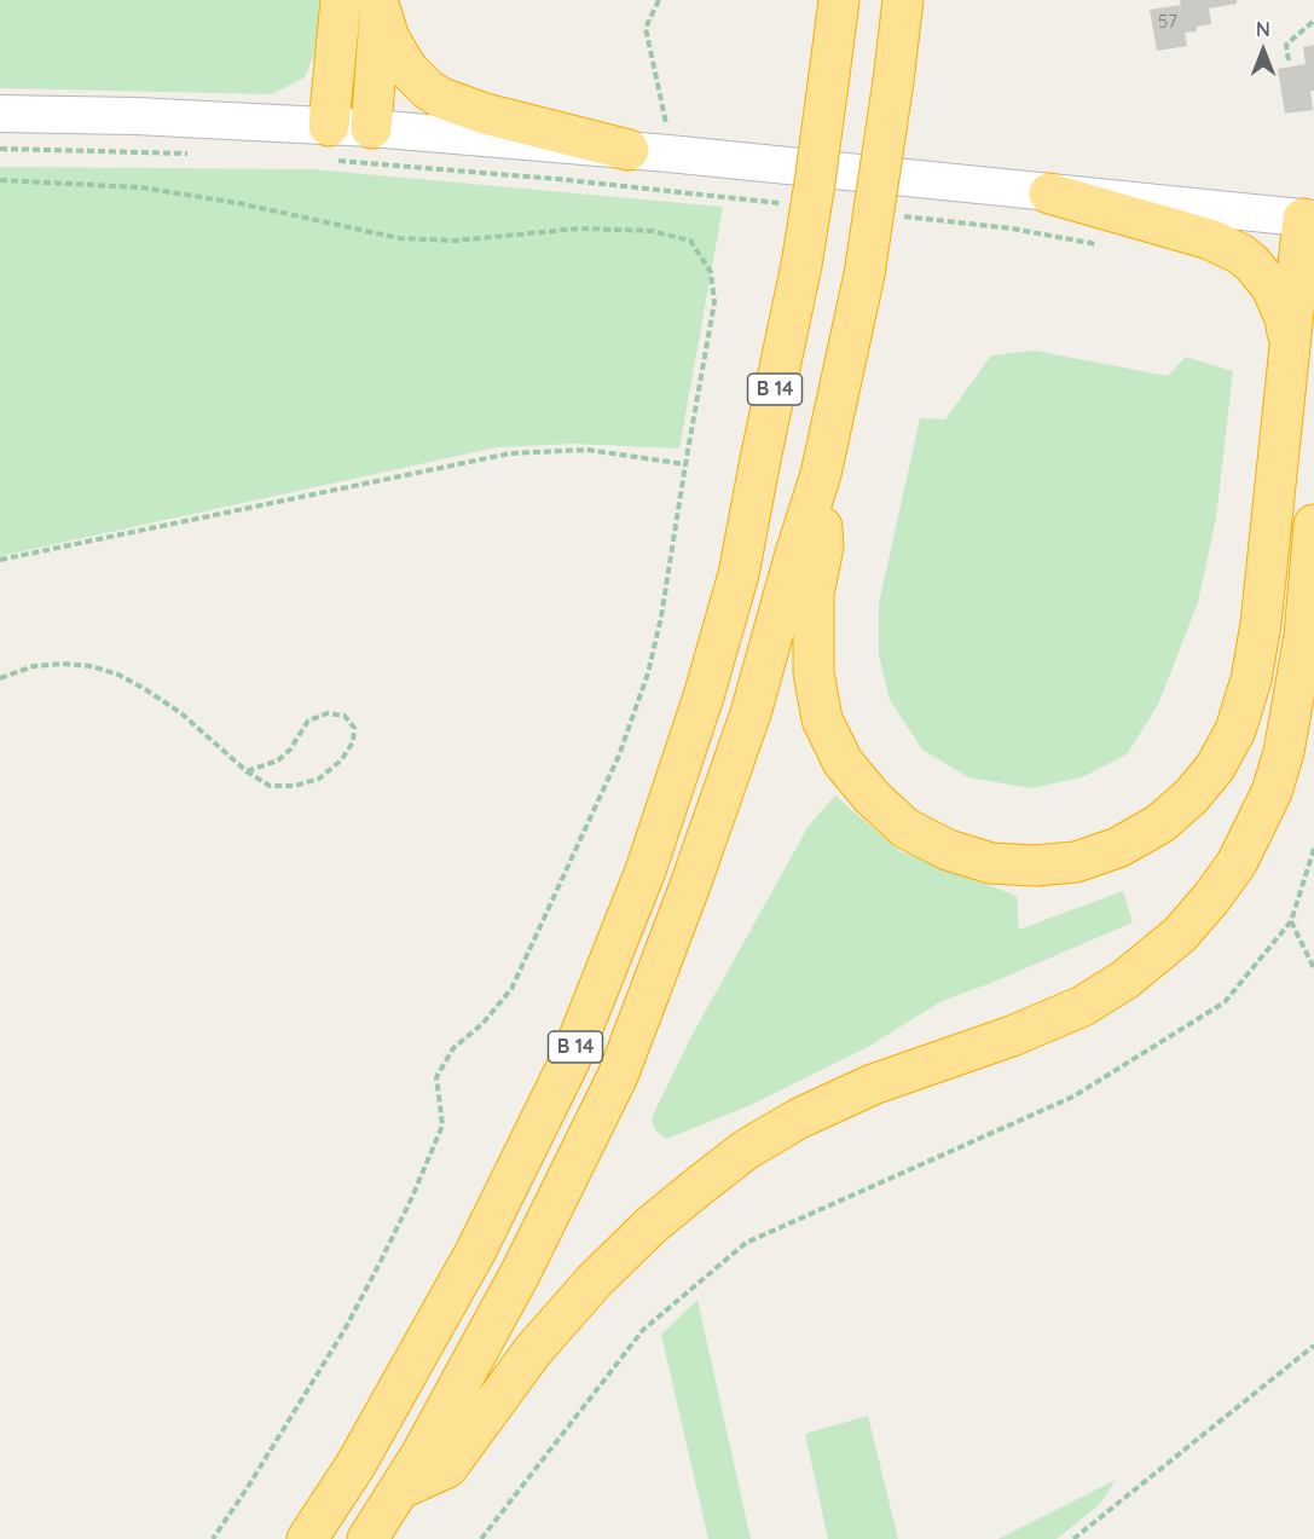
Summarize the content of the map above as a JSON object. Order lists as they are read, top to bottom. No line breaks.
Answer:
{"streets":{"highway":["B 14"]},"house_numbers":["57"],"north":"top"}
